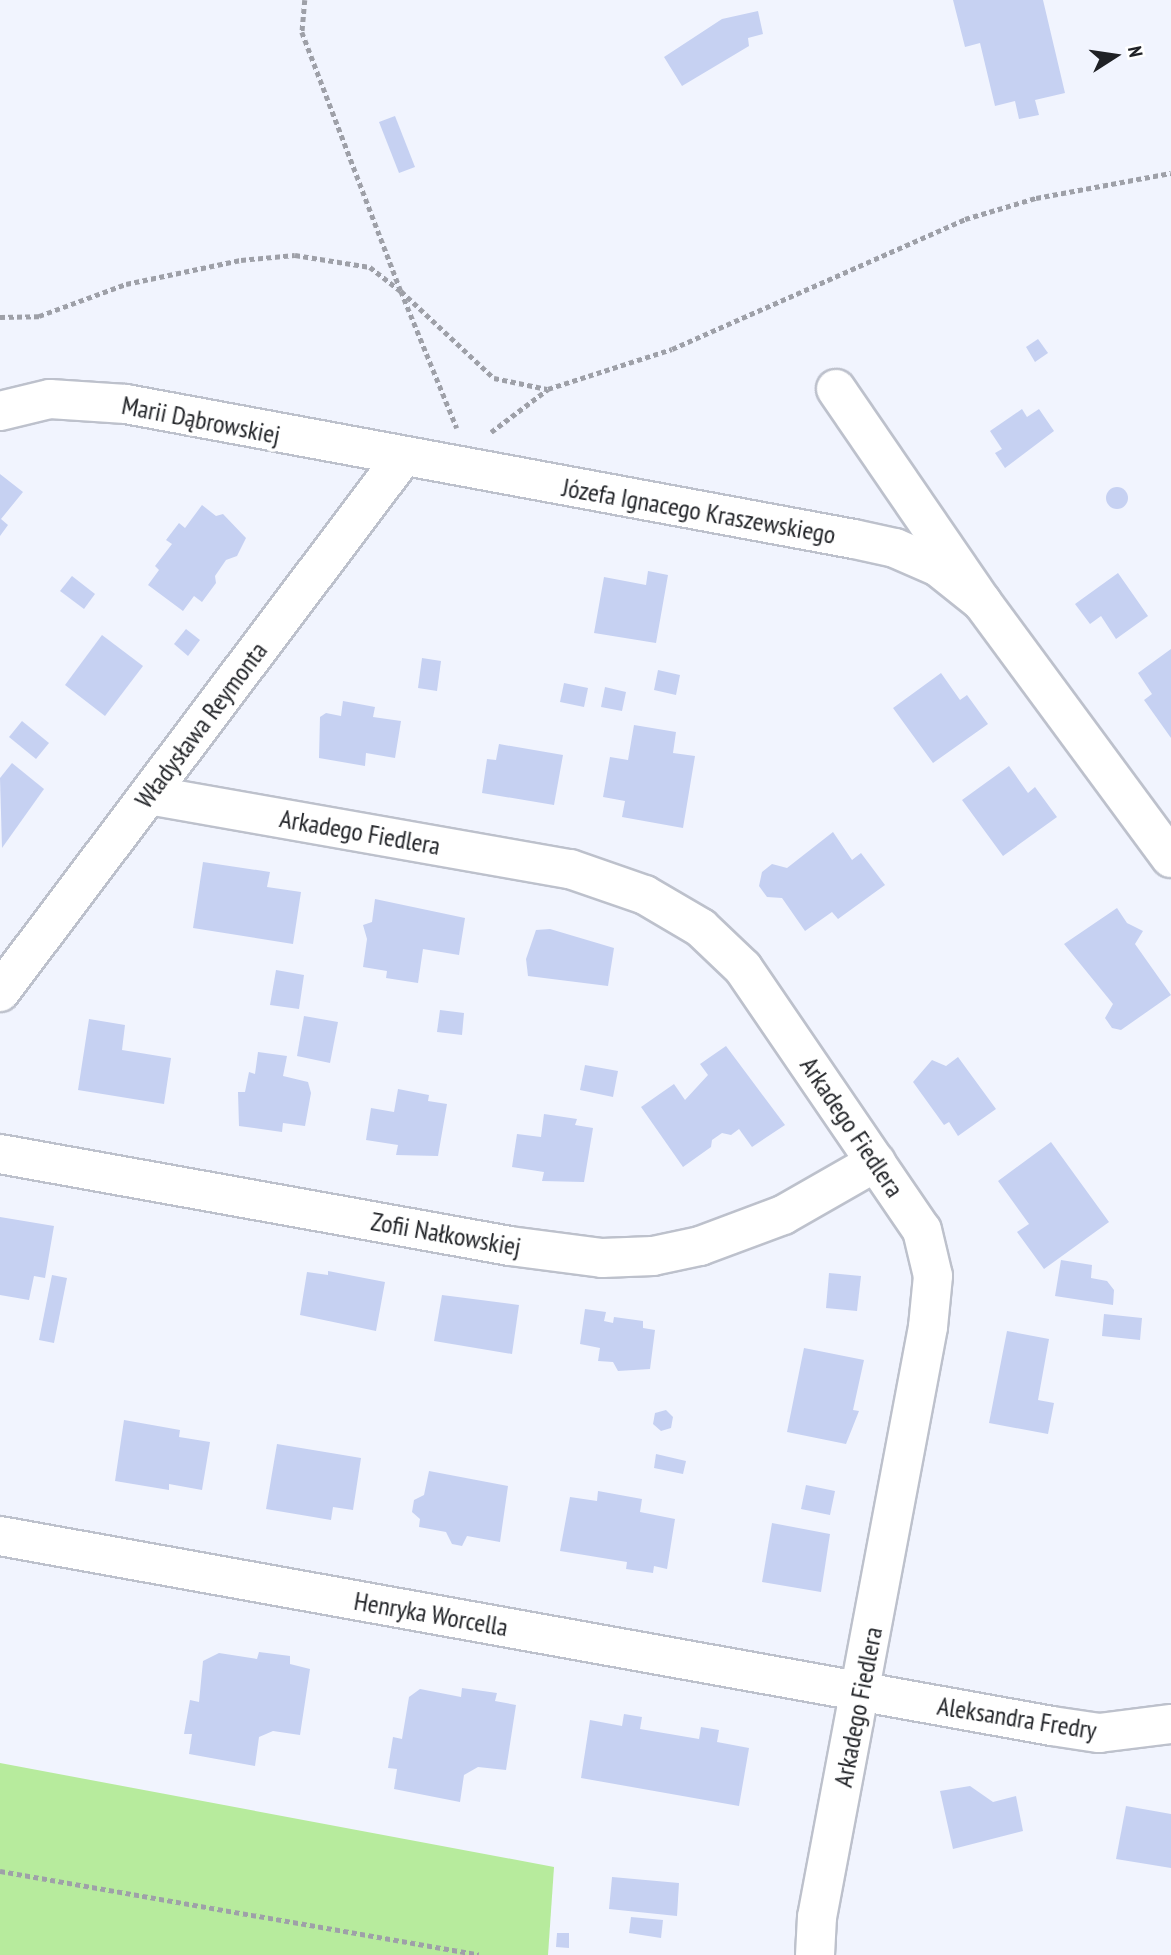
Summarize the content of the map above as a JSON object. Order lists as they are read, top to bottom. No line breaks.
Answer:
{"streets":{"street":["Marii Dąbrowskiej","Józefa Ignacego Kraszewskiego","Władysława Reymonta","Arkadego Fiedlera","Zofii Nałkowskiej","Henryka Worcella","Aleksandra Fredry"]},"crossings":[["Marii Dąbrowskiej","Józefa Ignacego Kraszewskiego"],["Marii Dąbrowskiej","Władysława Reymonta"],["Józefa Ignacego Kraszewskiego","Władysława Reymonta"],["Władysława Reymonta","Arkadego Fiedlera"],["Arkadego Fiedlera","Zofii Nałkowskiej"],["Arkadego Fiedlera","Henryka Worcella"],["Arkadego Fiedlera","Aleksandra Fredry"],["Henryka Worcella","Aleksandra Fredry"]],"north":"right"}
